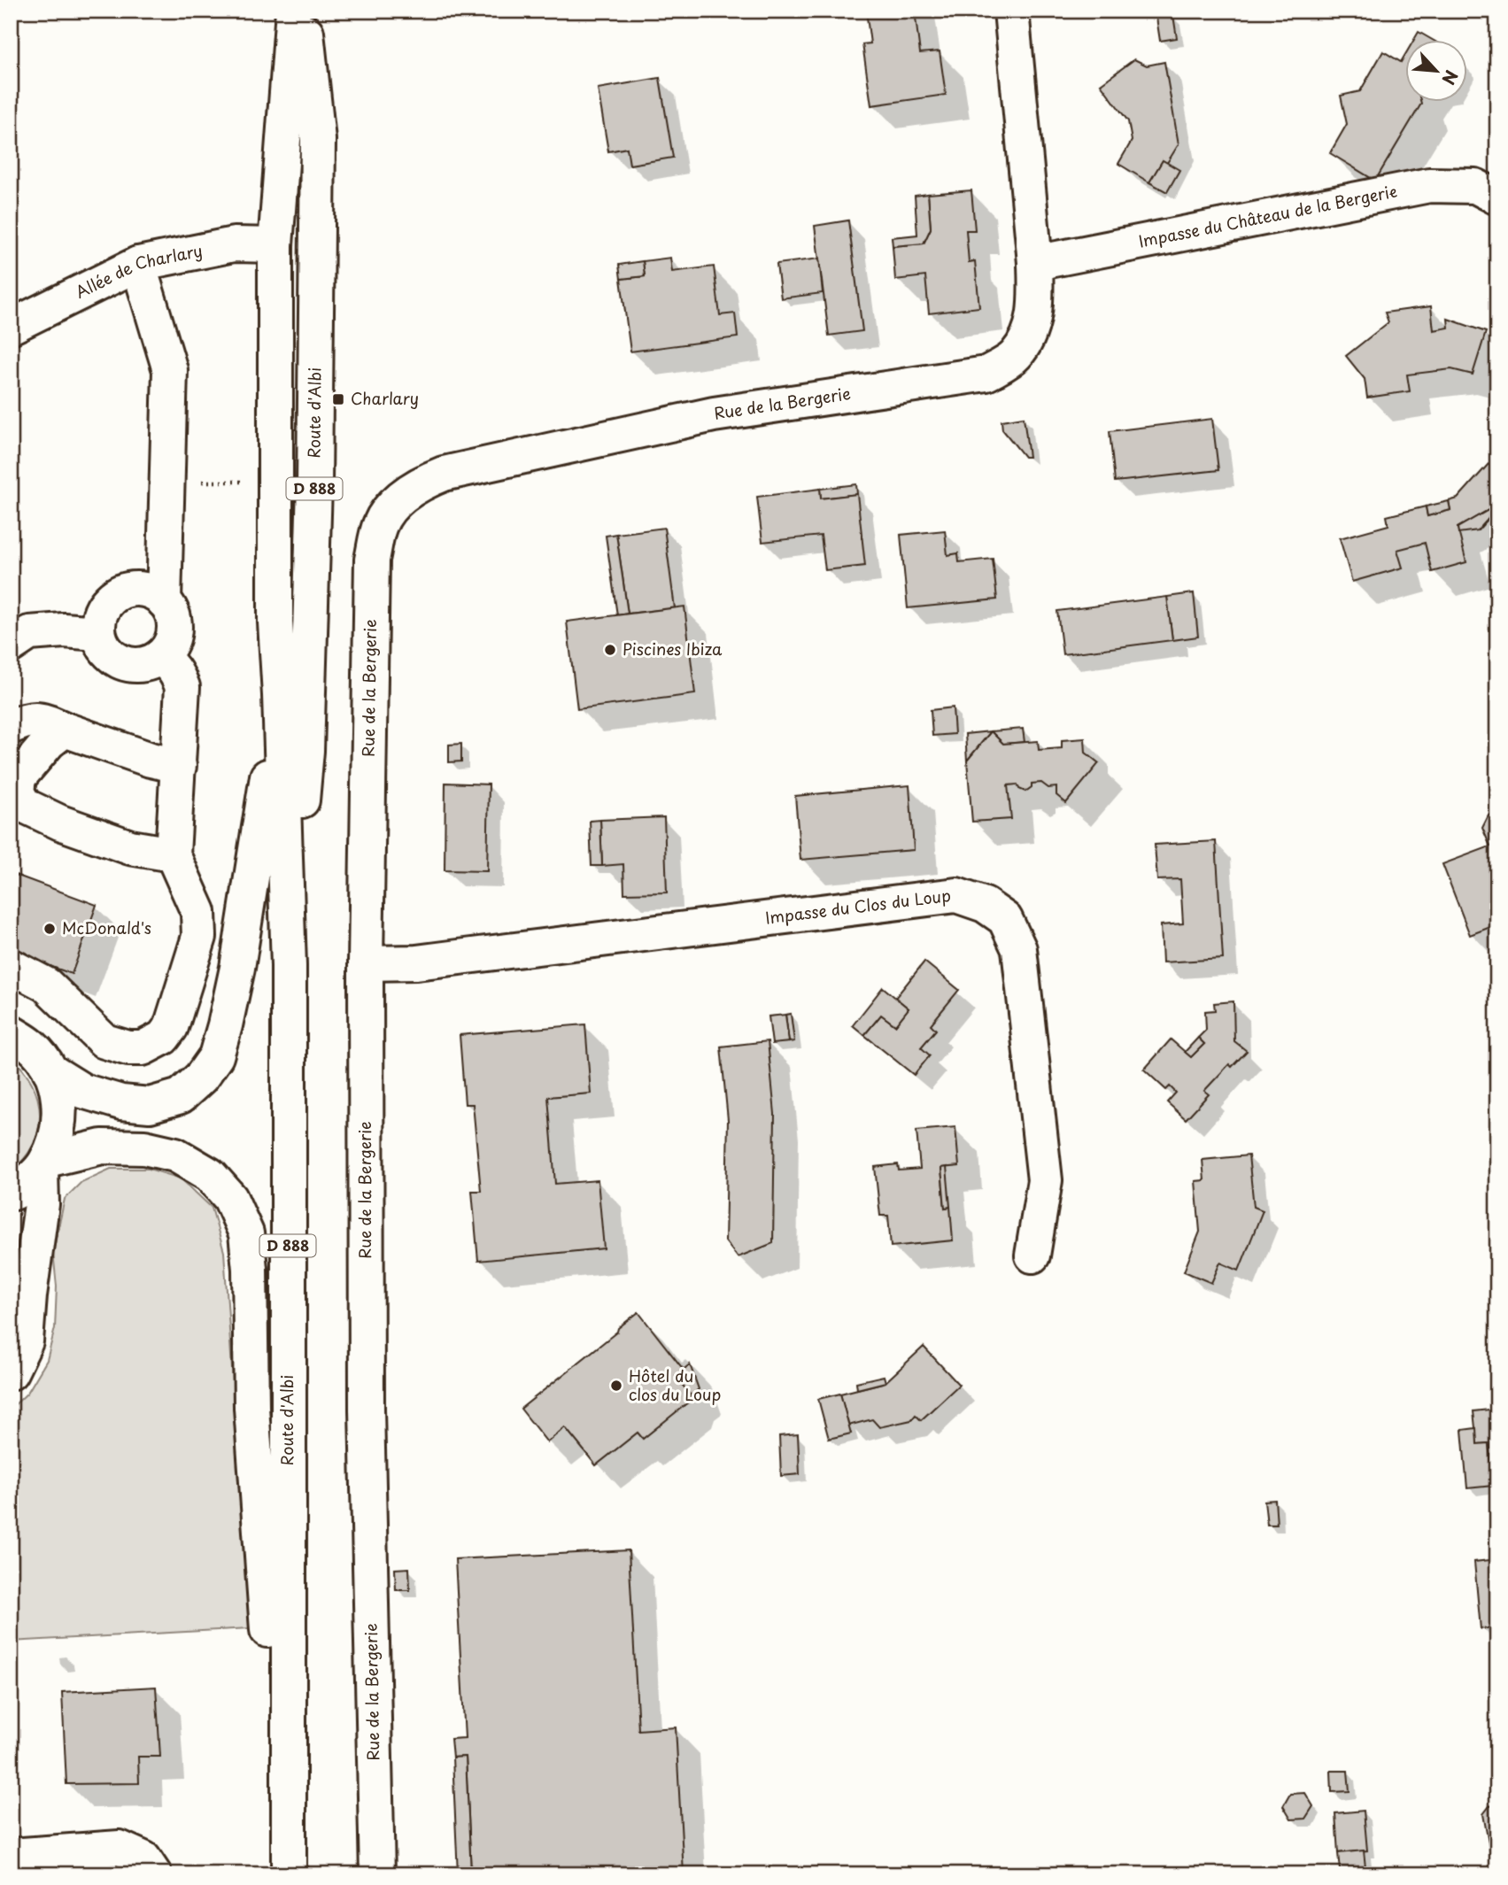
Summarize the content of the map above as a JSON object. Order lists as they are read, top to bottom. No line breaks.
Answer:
{"streets":{"street":["Impasse du Château de la Bergerie","Allée de Charlary","Rue de la Bergerie","Route d'Albi","D 888","Impasse du Clos du Loup"]},"crossings":[["Impasse du Château de la Bergerie","Rue de la Bergerie"],["Allée de Charlary","Route d'Albi"],["Rue de la Bergerie","Impasse du Clos du Loup"]],"places":{"transit":["Charlary"],"other":["Piscines Ibiza","McDonald's","Hôtel du clos du Loup"]},"north":"bottom right"}
